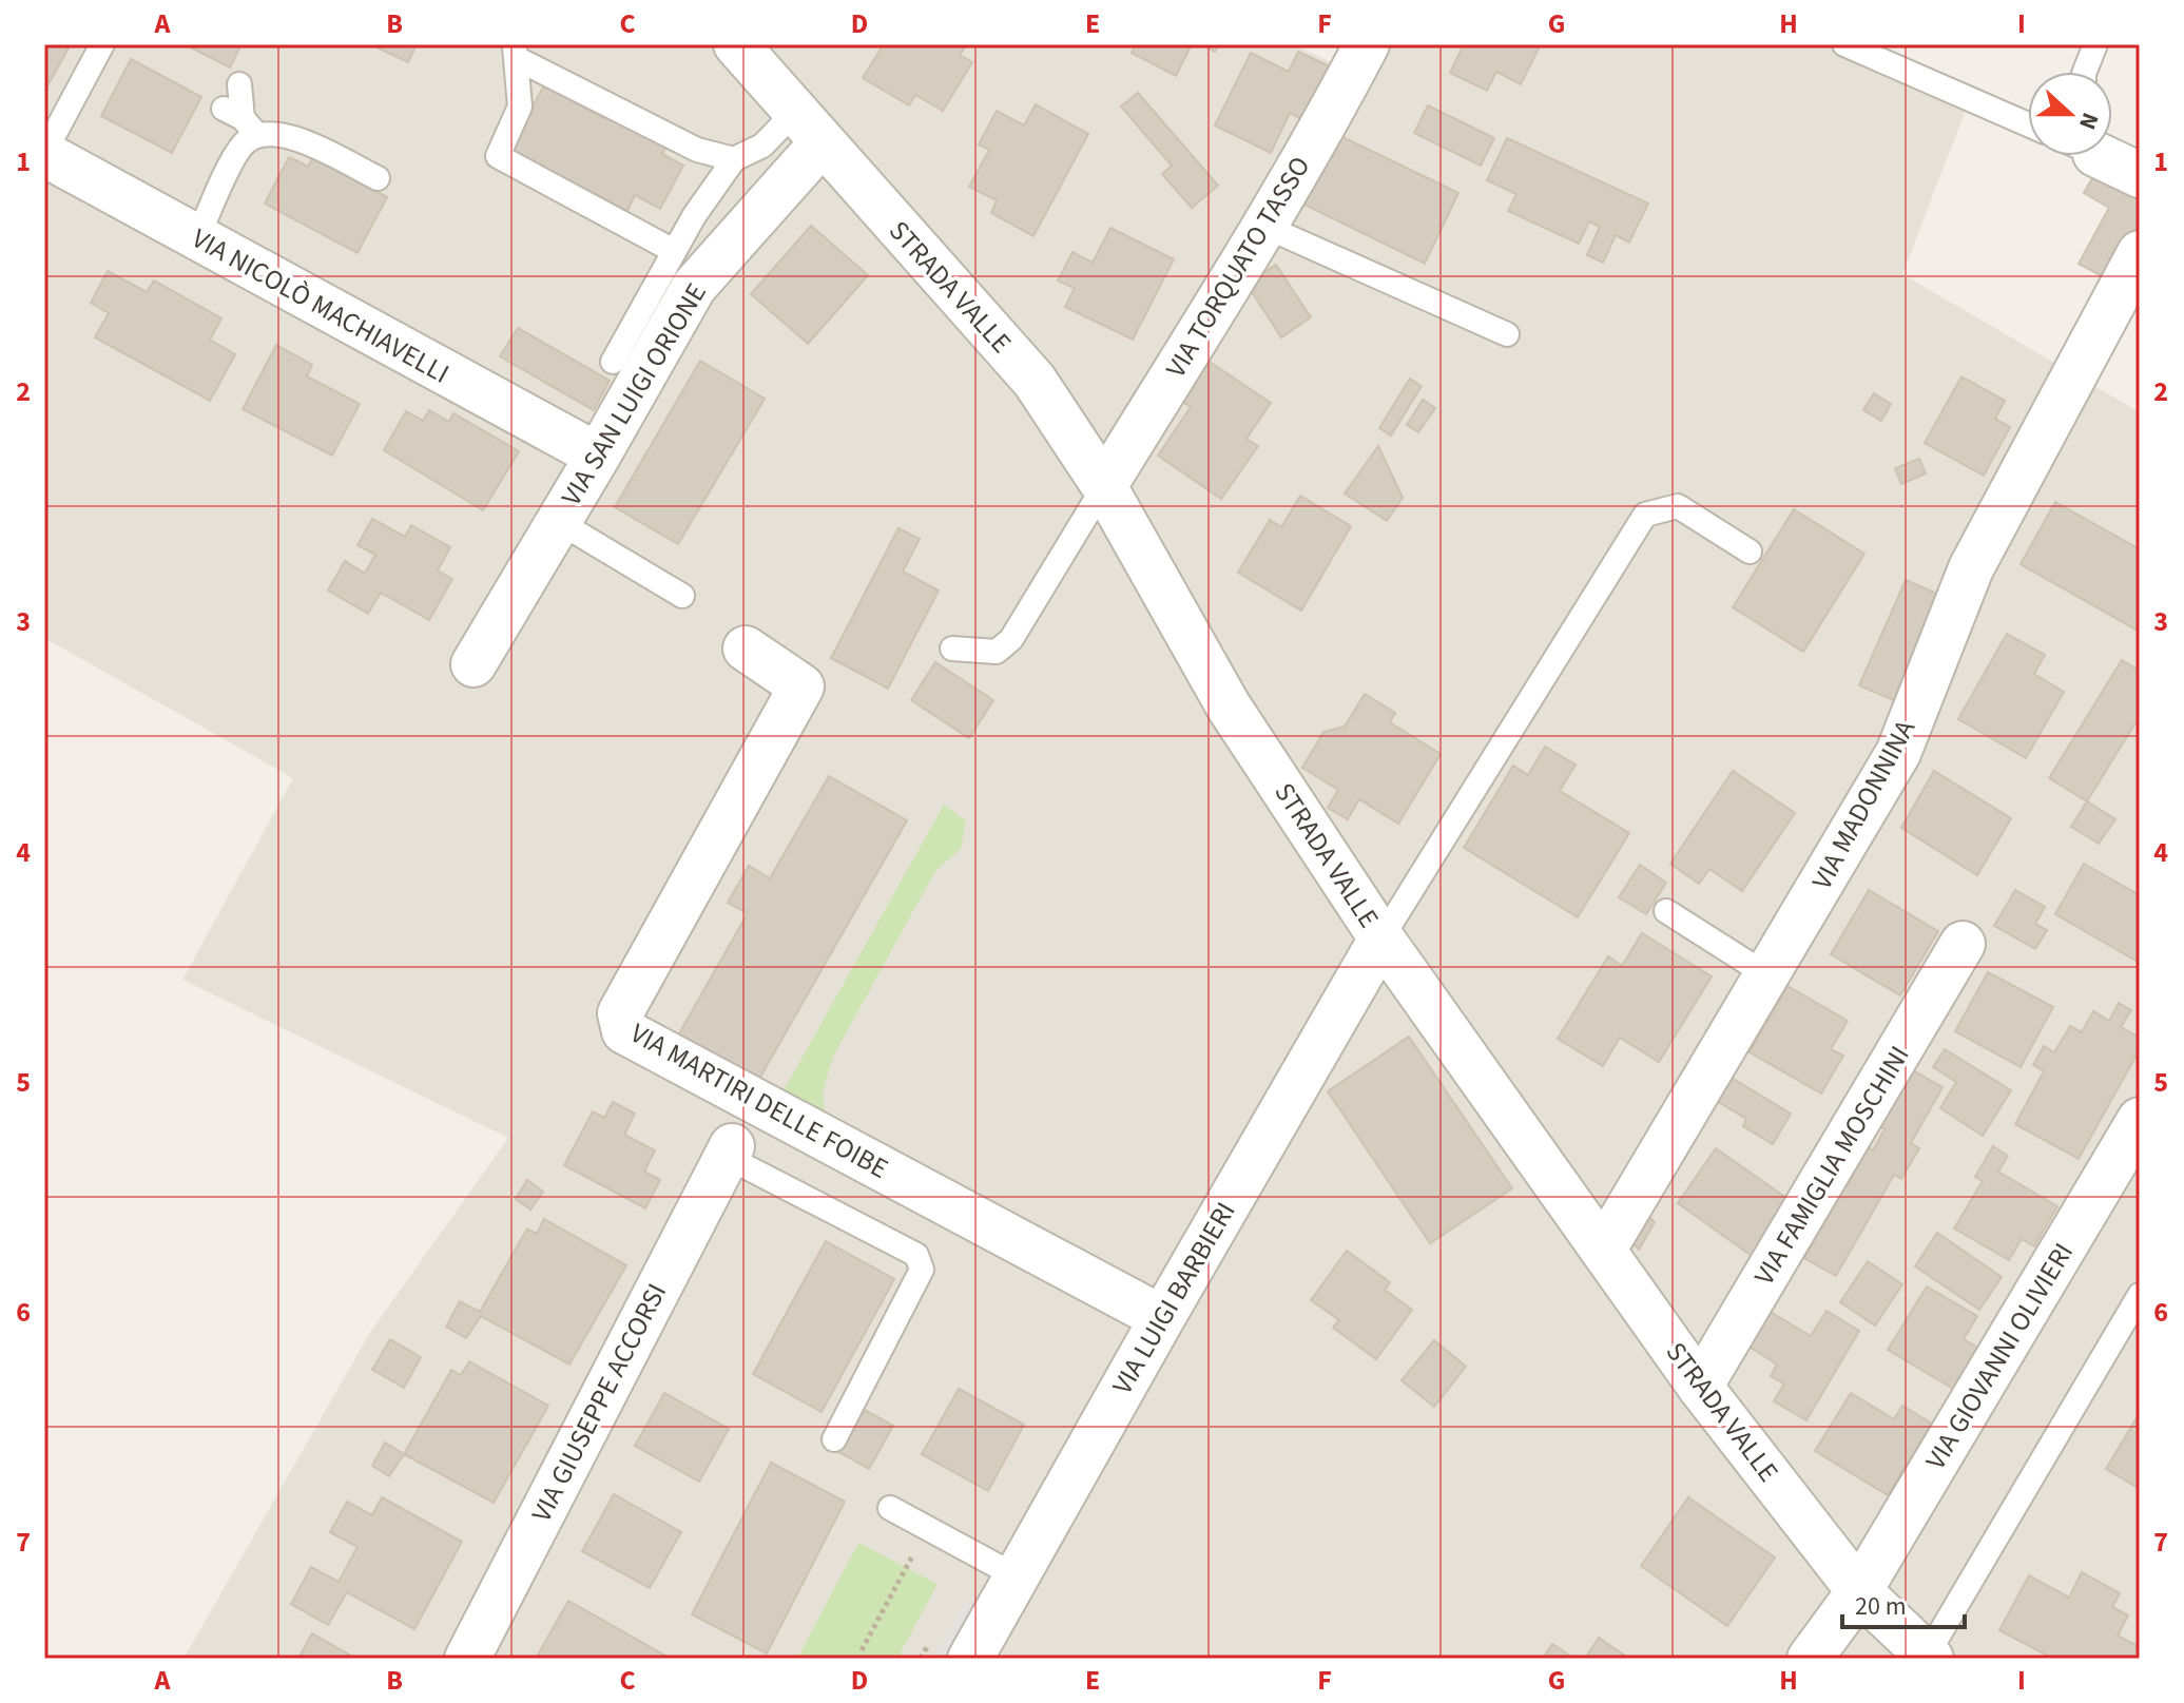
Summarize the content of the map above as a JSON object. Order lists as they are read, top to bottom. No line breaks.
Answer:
{"streets":{"street":["VIA TORQUATO TASSO","STRADA VALLE","VIA NICOLÒ MACHIAVELLI","VIA SAN LUIGI ORIONE","VIA MADONNINA","VIA MARTIRI DELLE FOIBE","VIA FAMIGLIA MOSCHINI","VIA LUIGI BARBIERI","VIA GIOVANNI OLIVIERI","VIA GIUSEPPE ACCORSI"]},"crossings":[["VIA TORQUATO TASSO","STRADA VALLE"],["STRADA VALLE","VIA SAN LUIGI ORIONE"],["STRADA VALLE","VIA MADONNINA"],["STRADA VALLE","VIA FAMIGLIA MOSCHINI"],["STRADA VALLE","VIA LUIGI BARBIERI"],["STRADA VALLE","VIA GIOVANNI OLIVIERI"],["VIA NICOLÒ MACHIAVELLI","VIA SAN LUIGI ORIONE"],["VIA MARTIRI DELLE FOIBE","VIA LUIGI BARBIERI"]],"scale_bar":"20 m","north":"right","grid":{"columns":["A","B","C","D","E","F","G","H","I"],"rows":["1","2","3","4","5","6","7"]}}
